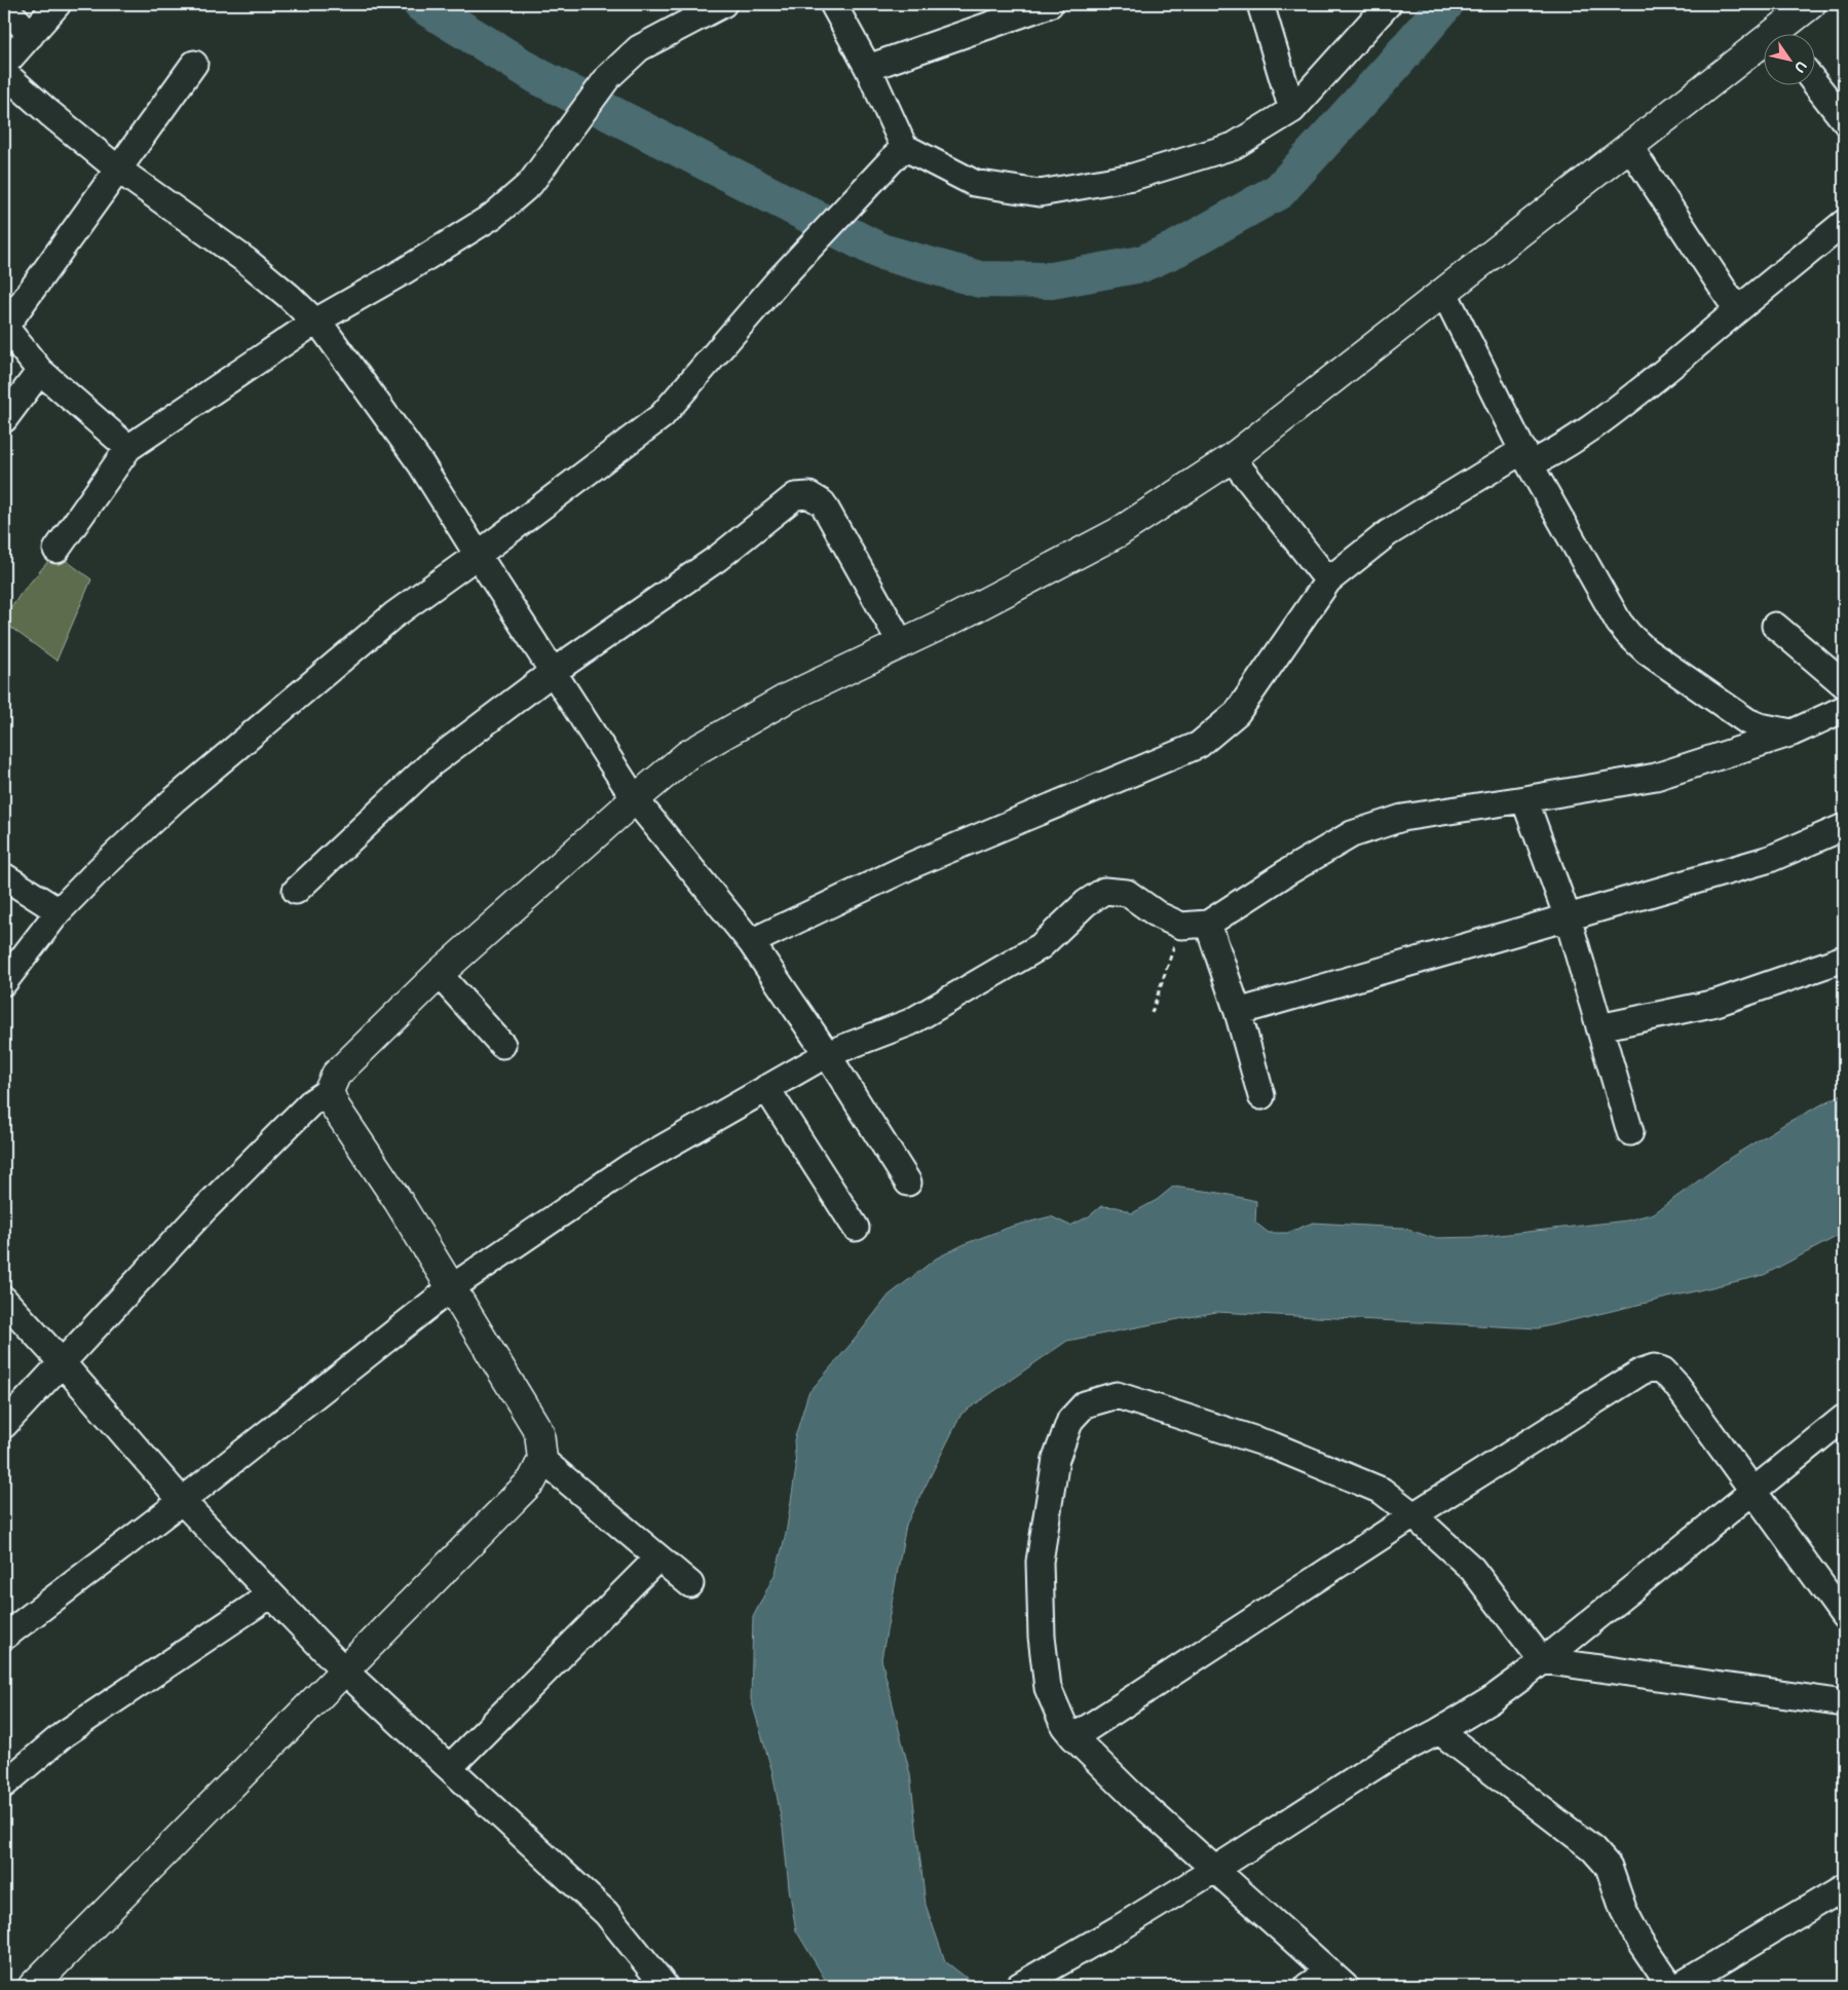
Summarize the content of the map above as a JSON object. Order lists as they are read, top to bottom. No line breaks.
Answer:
{"north":"bottom right"}
